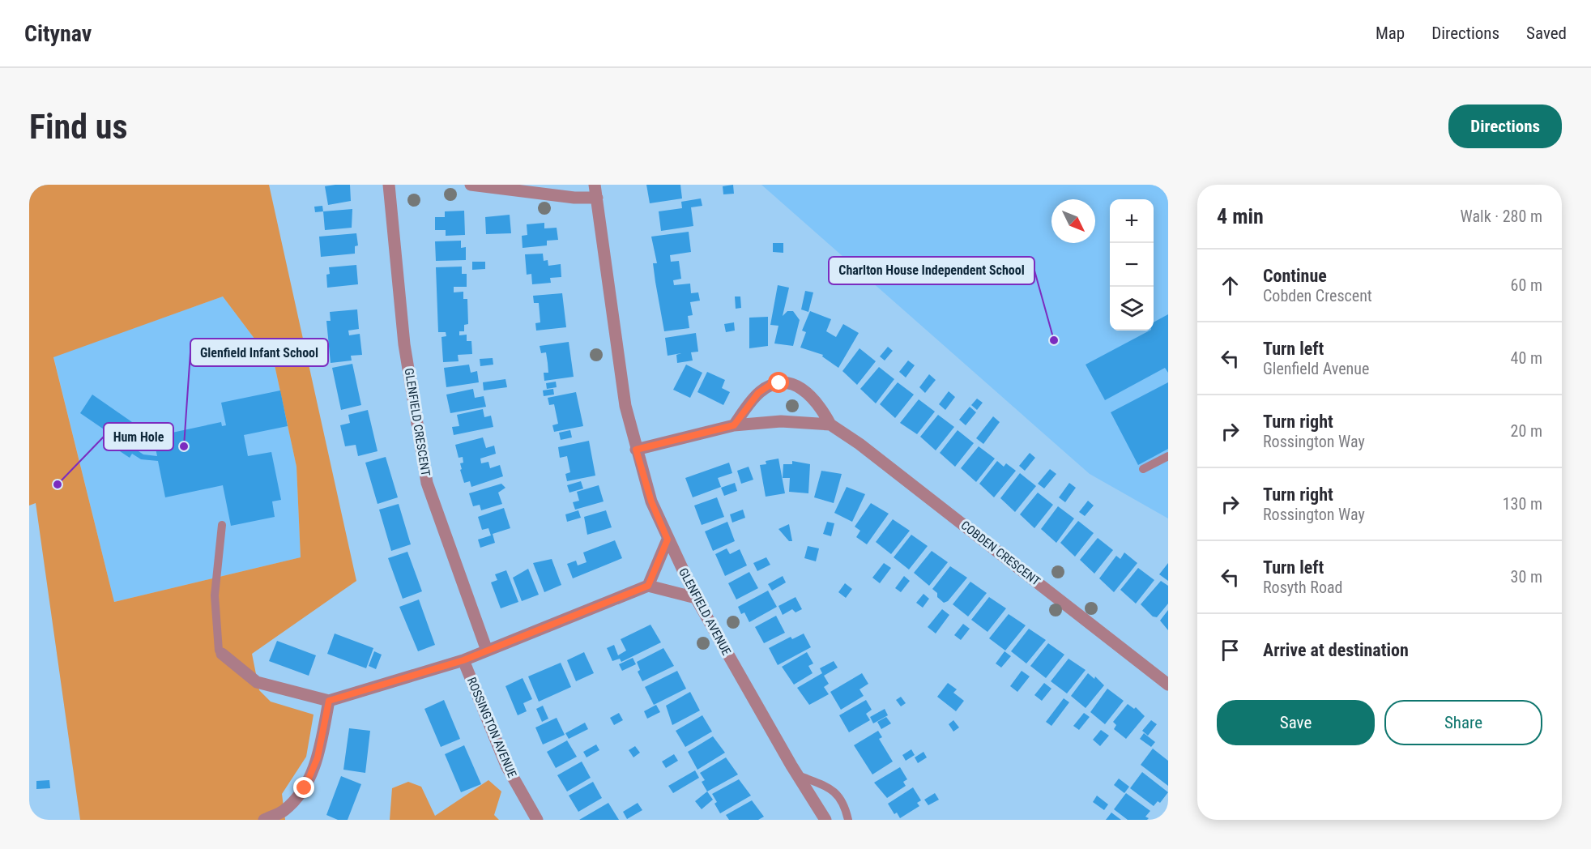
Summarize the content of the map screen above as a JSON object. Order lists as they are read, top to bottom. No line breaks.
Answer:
{"streets":{"street":["GLENFIELD CRESCENT","COBDEN CRESCENT","GLENFIELD AVENUE","ROSSINGTON AVENUE"]},"crossings":[["COBDEN CRESCENT","GLENFIELD AVENUE"]],"places":["Charlton House Independent School","Glenfield Infant School","Hum Hole"],"north":"bottom right","page":{"header":"Citynav","nav":["Map","Directions","Saved"],"buttons":["Directions",["Save","Share"]],"title":"Find us","heading":["4 min","Walk · 280 m"],"map_buttons":["+","−"],"list":[["Continue","Cobden Crescent","60 m"],["Turn left","Glenfield Avenue","40 m"],["Turn right","Rossington Way","20 m"],["Turn right","Rossington Way","130 m"],["Turn left","Rosyth Road","30 m"],"Arrive at destination"]}}
